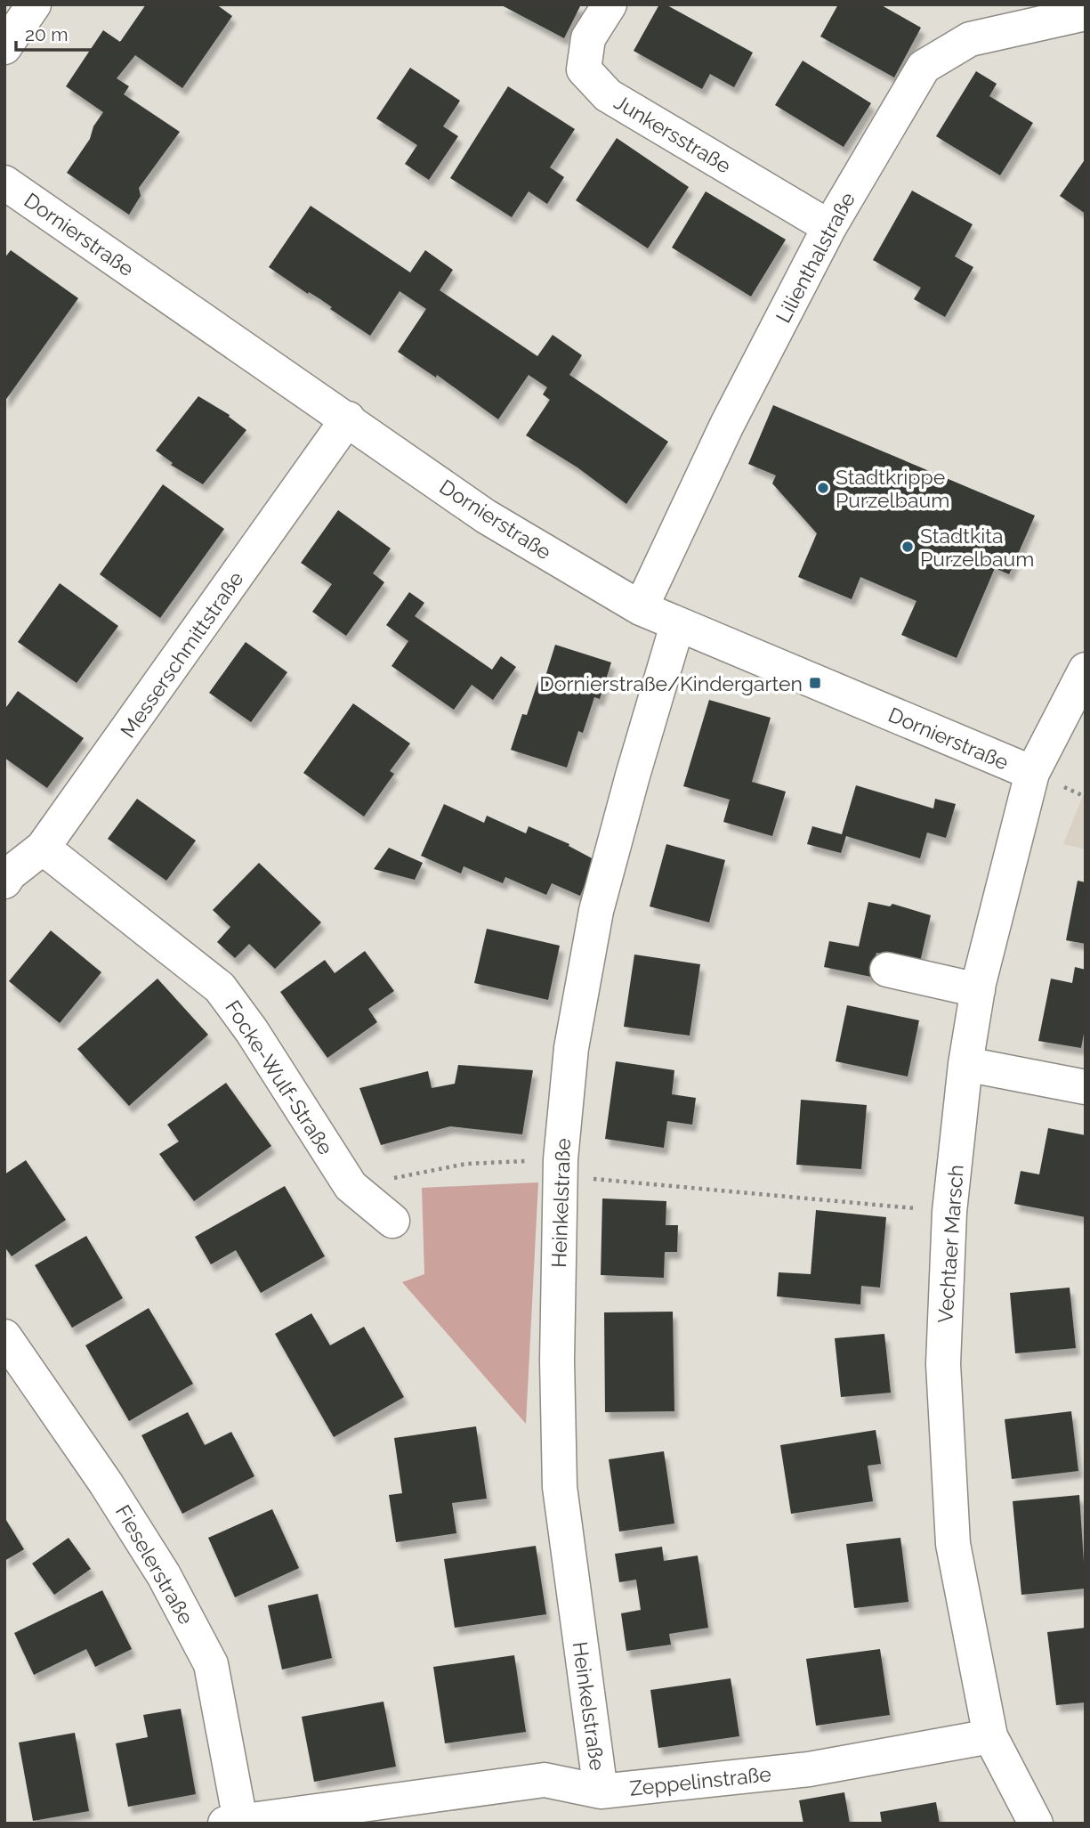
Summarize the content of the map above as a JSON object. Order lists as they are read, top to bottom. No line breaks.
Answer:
{"streets":{"street":["Junkersstraße","Dornierstraße","Lilienthalstraße","Messerschmittstraße","Focke-Wulf-Straße","Heinkelstraße","Vechtaer Marsch","Fieselerstraße","Zeppelinstraße"]},"crossings":[["Junkersstraße","Lilienthalstraße"],["Dornierstraße","Lilienthalstraße"],["Dornierstraße","Messerschmittstraße"],["Dornierstraße","Heinkelstraße"],["Dornierstraße","Vechtaer Marsch"],["Messerschmittstraße","Focke-Wulf-Straße"],["Heinkelstraße","Zeppelinstraße"],["Vechtaer Marsch","Zeppelinstraße"],["Fieselerstraße","Zeppelinstraße"]],"places":{"other":["Stadtkrippe Purzelbaum","Stadtkita Purzelbaum"],"transit":["Dornierstraße/Kindergarten"]},"scale_bar":"20 m"}
